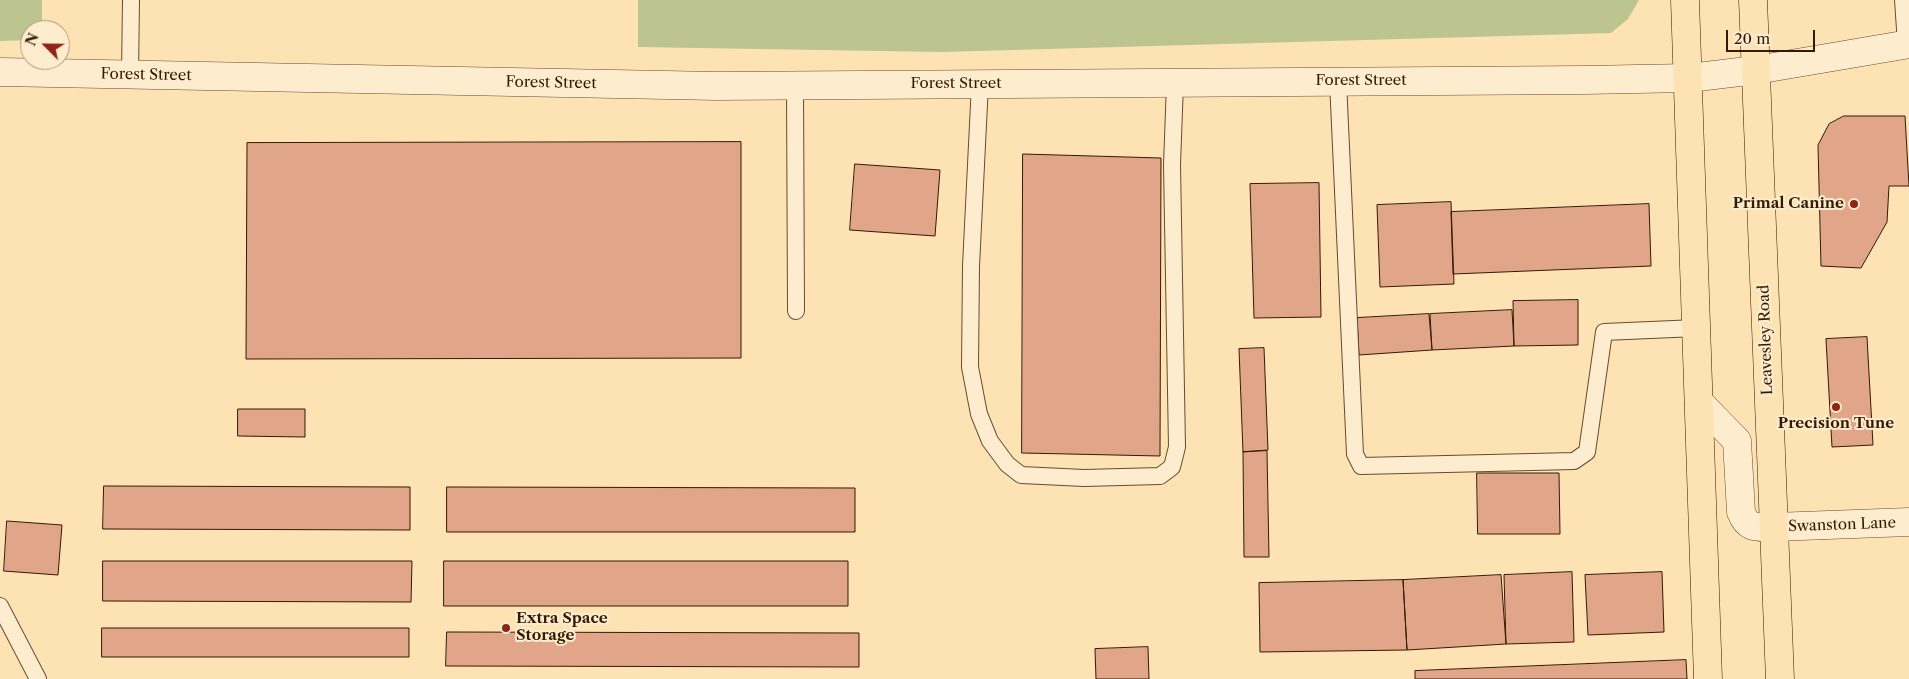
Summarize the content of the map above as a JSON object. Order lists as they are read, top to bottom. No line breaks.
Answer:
{"streets":{"main road":["Leavesley Road"],"street":["Forest Street","Swanston Lane"]},"crossings":[["Forest Street","Leavesley Road"],["Leavesley Road","Swanston Lane"]],"places":["Primal Canine","Precision Tune","Extra Space Storage"],"scale_bar":"20 m","north":"top left"}
